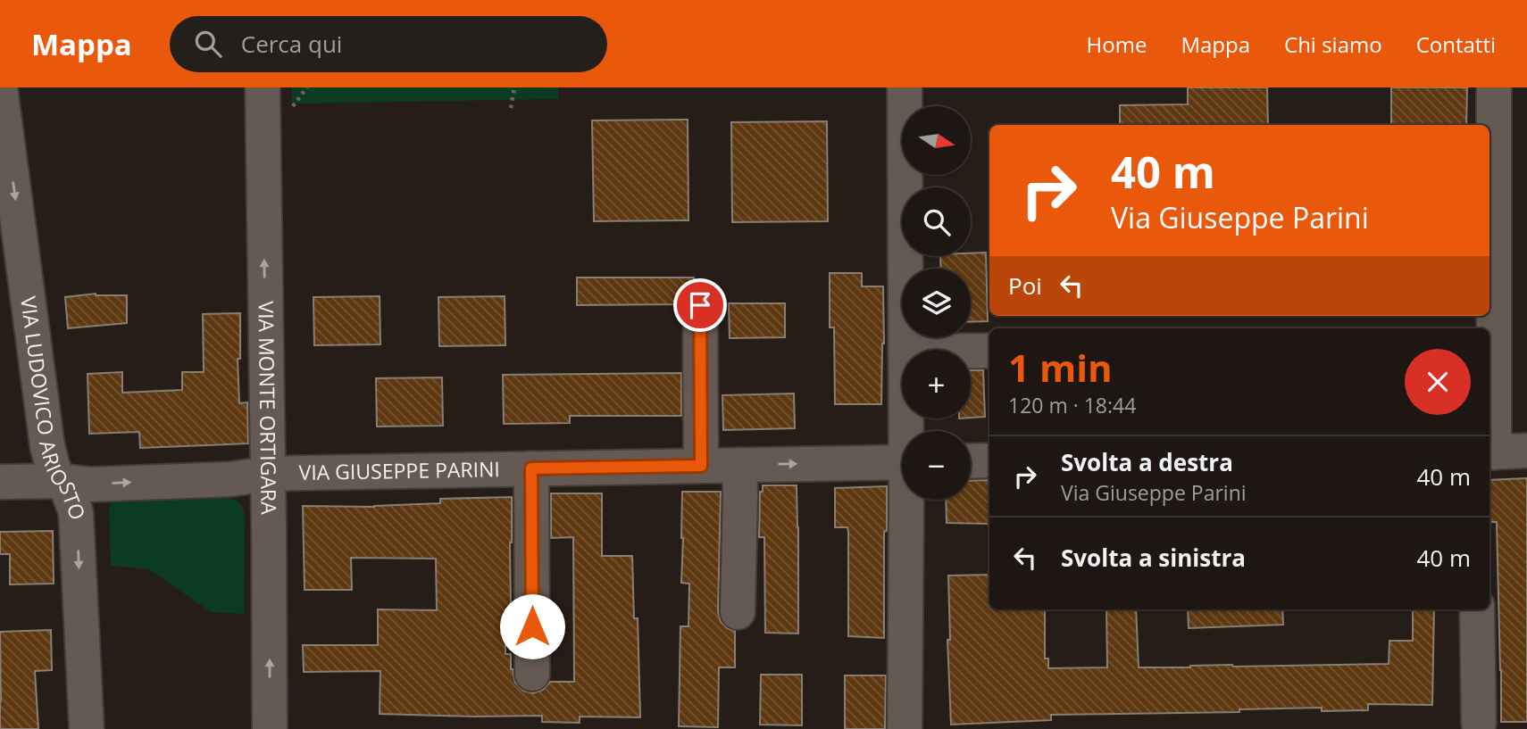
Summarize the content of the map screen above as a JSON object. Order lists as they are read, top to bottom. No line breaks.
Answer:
{"streets":{"street":["VIA LUDOVICO ARIOSTO","VIA MONTE ORTIGARA","VIA GIUSEPPE PARINI"]},"crossings":[["VIA LUDOVICO ARIOSTO","VIA GIUSEPPE PARINI"],["VIA MONTE ORTIGARA","VIA GIUSEPPE PARINI"]],"one_way":["VIA LUDOVICO ARIOSTO","VIA GIUSEPPE PARINI"],"north":"right","page":{"header":"Mappa","search":"Cerca qui","nav":["Home","Mappa","Chi siamo","Contatti"],"map_buttons":["+","−"],"turn":["40 m","Via Giuseppe Parini"],"then":"Poi","heading":["1 min","120 m · 18:44"],"list":[{"name":"Svolta a destra","note":"Via Giuseppe Parini","value":"40 m"},{"name":"Svolta a sinistra","value":"40 m"}]}}
